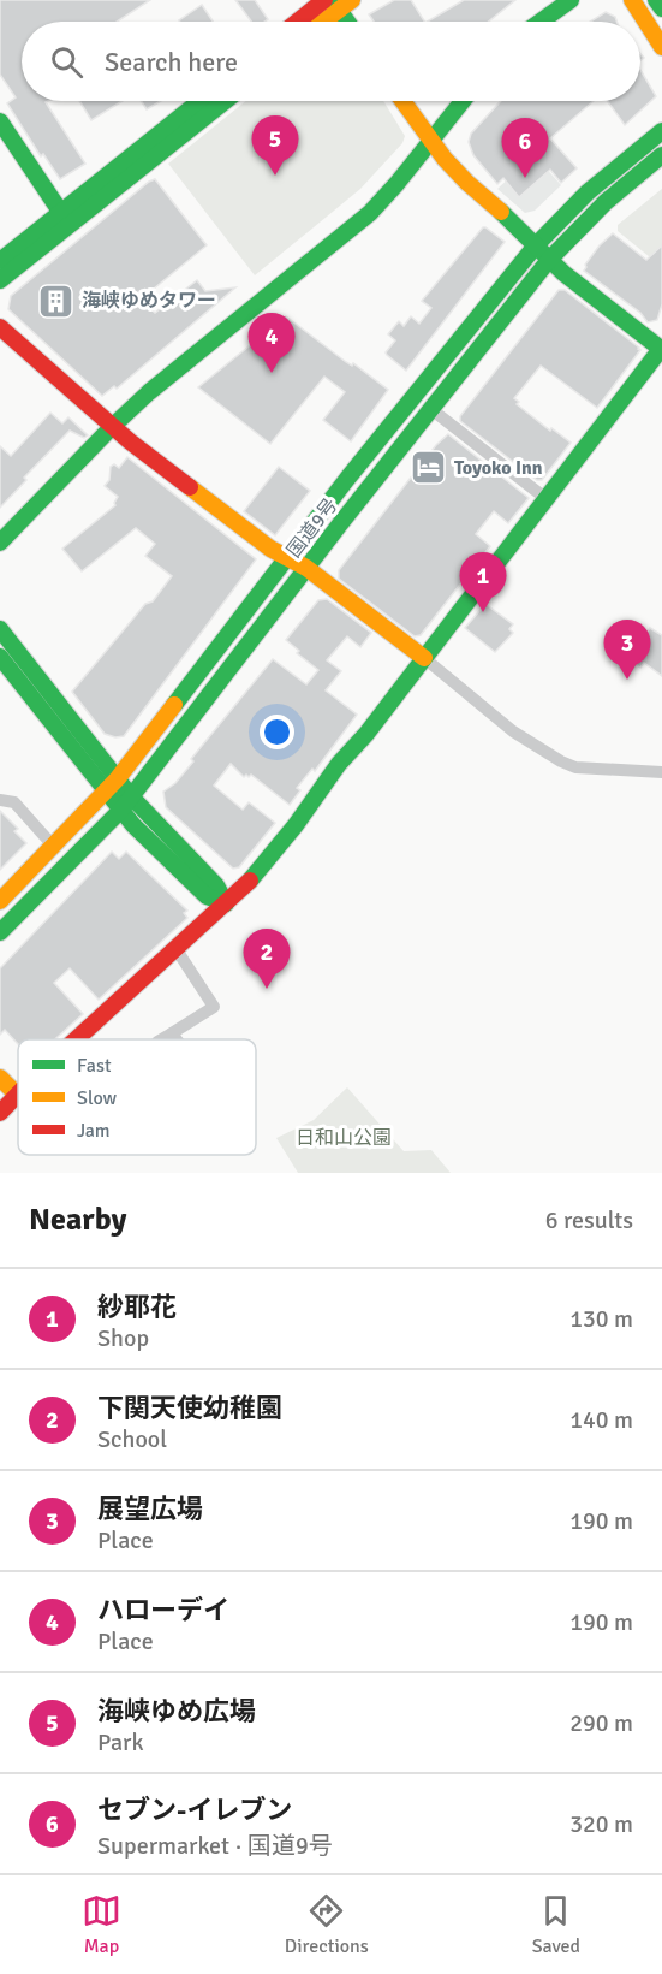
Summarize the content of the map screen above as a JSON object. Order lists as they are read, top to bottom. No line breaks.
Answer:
{"streets":{"main road":["国道9号"]},"parks":["日和山公園"],"places":{"building":["海峡ゆめタワー"],"hotel":["Toyoko Inn"]},"legend":["Fast","Slow","Jam"],"page":{"search":"Search here","pins":["5","6","4","1","3","2"],"heading":["Nearby","6 results"],"list":[{"mark":"1","name":"紗耶花","note":"Shop","value":"130 m"},{"mark":"2","name":"下関天使幼稚園","note":"School","value":"140 m"},{"mark":"3","name":"展望広場","note":"Place","value":"190 m"},{"mark":"4","name":"ハローデイ","note":"Place","value":"190 m"},{"mark":"5","name":"海峡ゆめ広場","note":"Park","value":"290 m"},{"mark":"6","name":"セブン-イレブン","note":"Supermarket · 国道9号","value":"320 m"}],"nav":["Map","Directions","Saved"]}}
